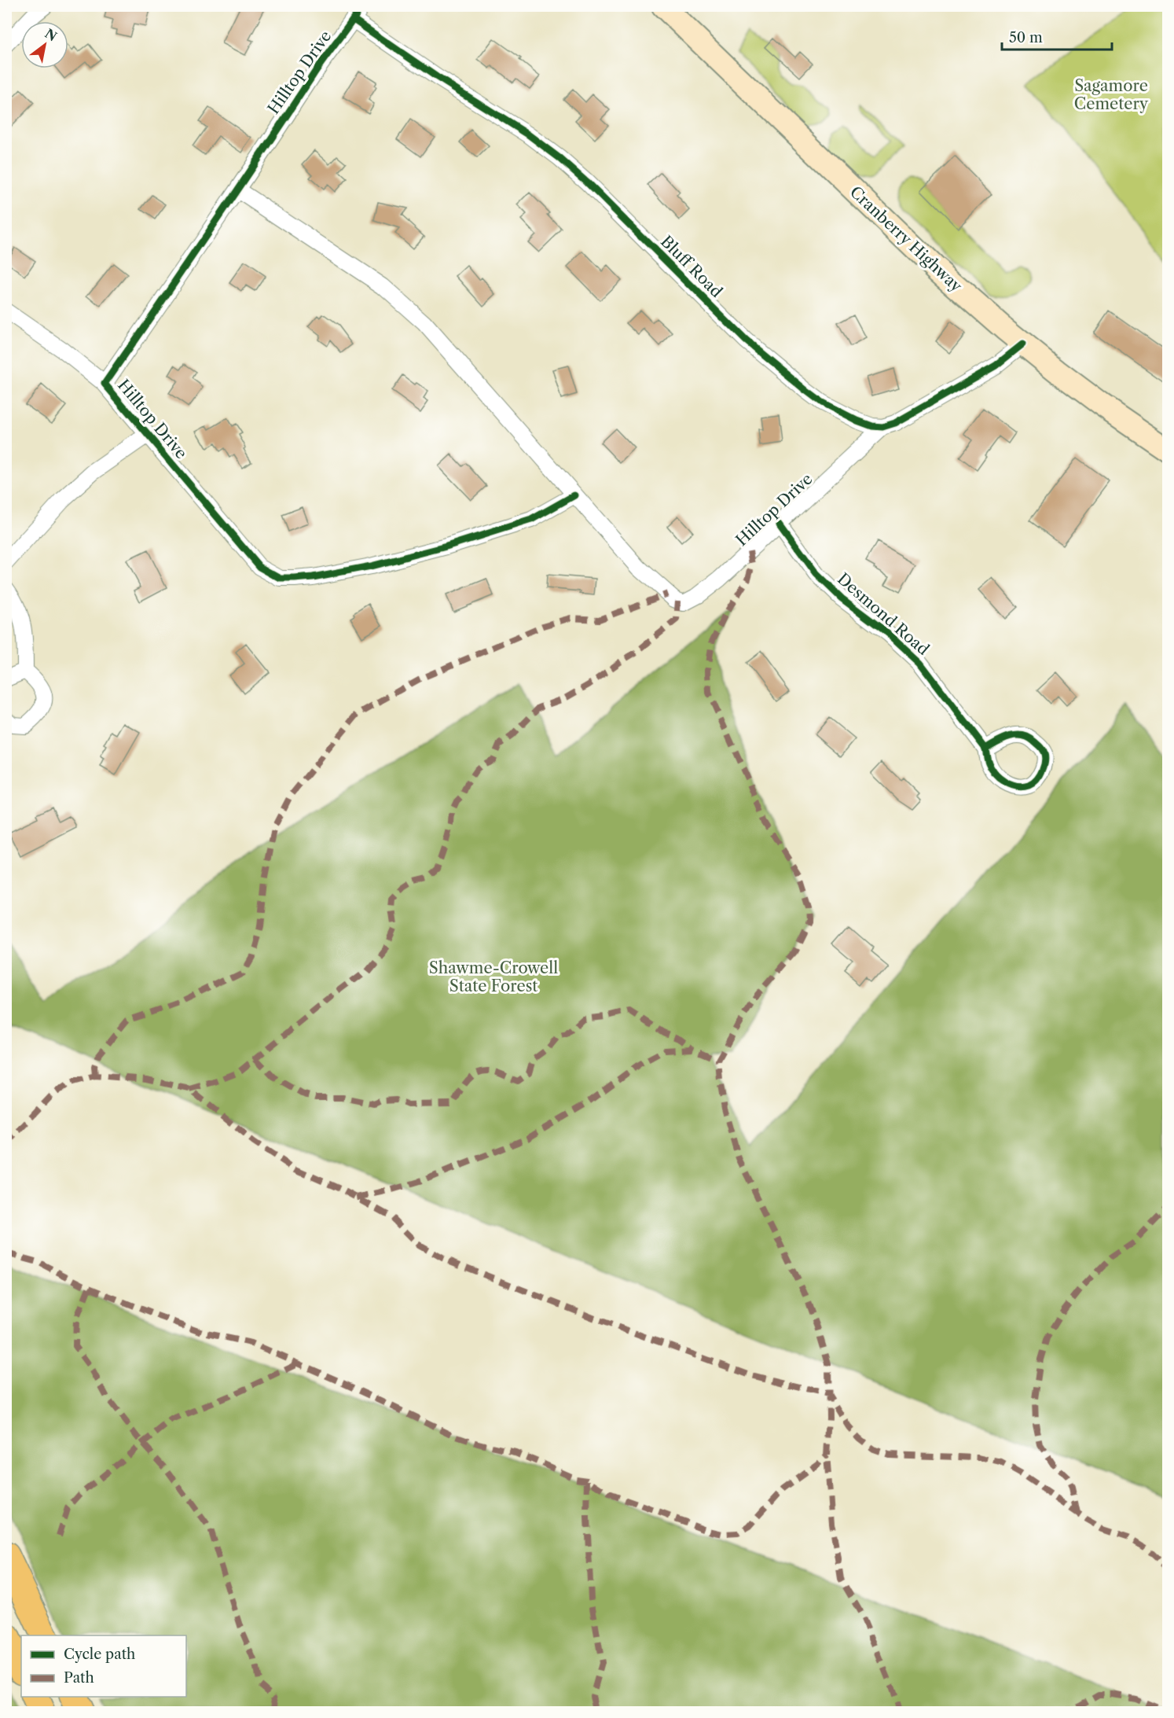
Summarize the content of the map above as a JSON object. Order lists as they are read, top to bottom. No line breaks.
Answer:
{"streets":{"main road":["Cranberry Highway"],"street":["Hilltop Drive","Bluff Road","Desmond Road"]},"crossings":[["Hilltop Drive","Bluff Road"],["Hilltop Drive","Desmond Road"]],"parks":["Sagamore Cemetery","Shawme-Crowell State Forest"],"legend":["Cycle path","Path"],"scale_bar":"50 m","north":"top right"}
